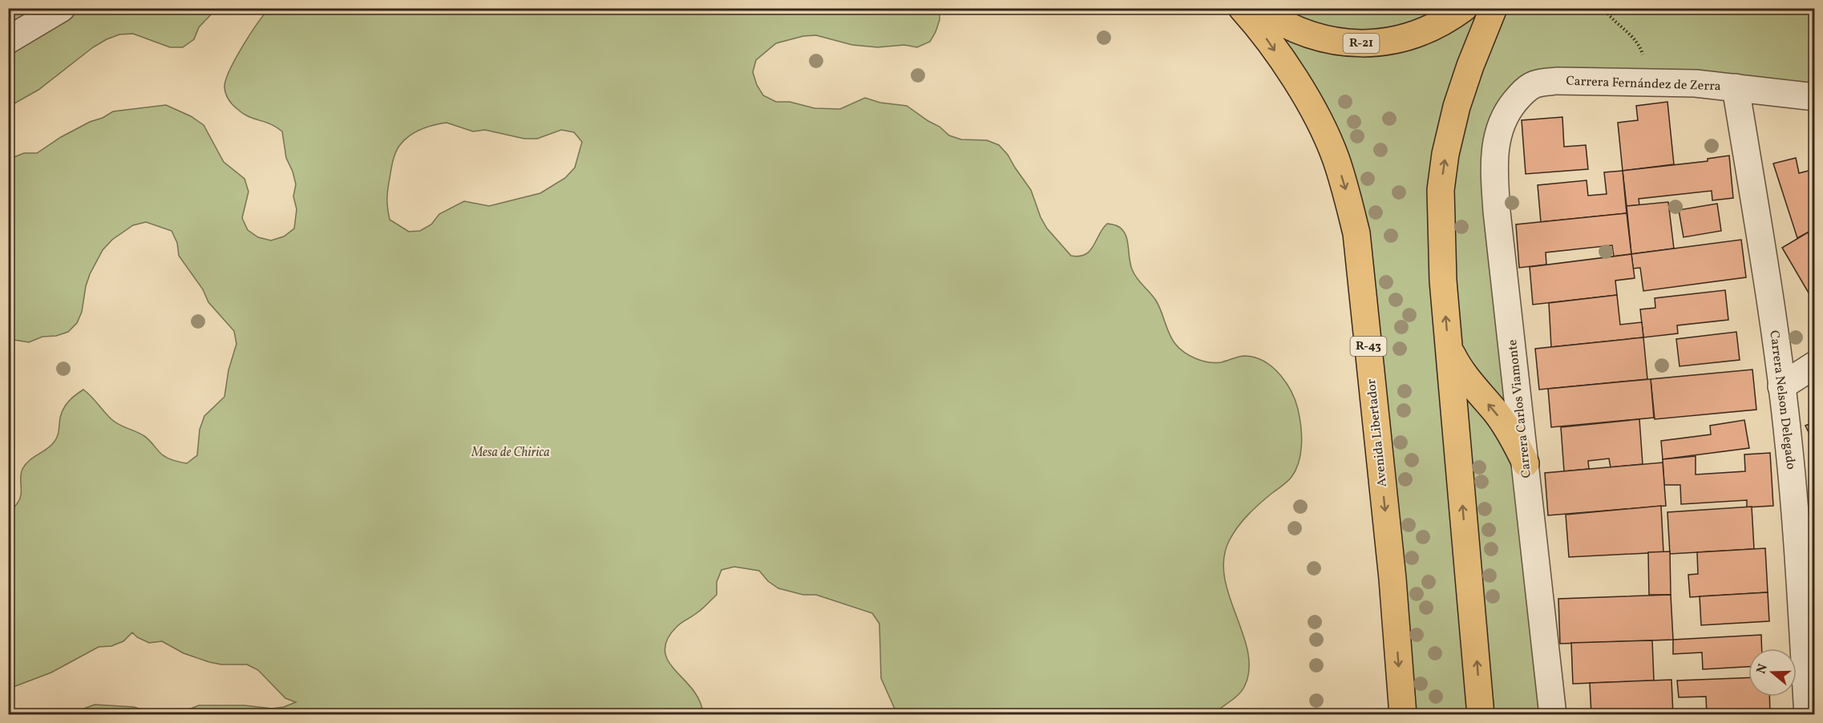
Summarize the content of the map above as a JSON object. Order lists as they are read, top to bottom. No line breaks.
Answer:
{"streets":{"main road":["R-21","R-43","Avenida Libertador"],"street":["Carrera Fernández de Zerra","Carrera Nelson Delegado","Carrera Carlos Viamonte"]},"crossings":[["Carrera Fernández de Zerra","Carrera Nelson Delegado"],["Carrera Fernández de Zerra","Carrera Carlos Viamonte"]],"parks":["Mesa de Chirica"],"north":"left"}
